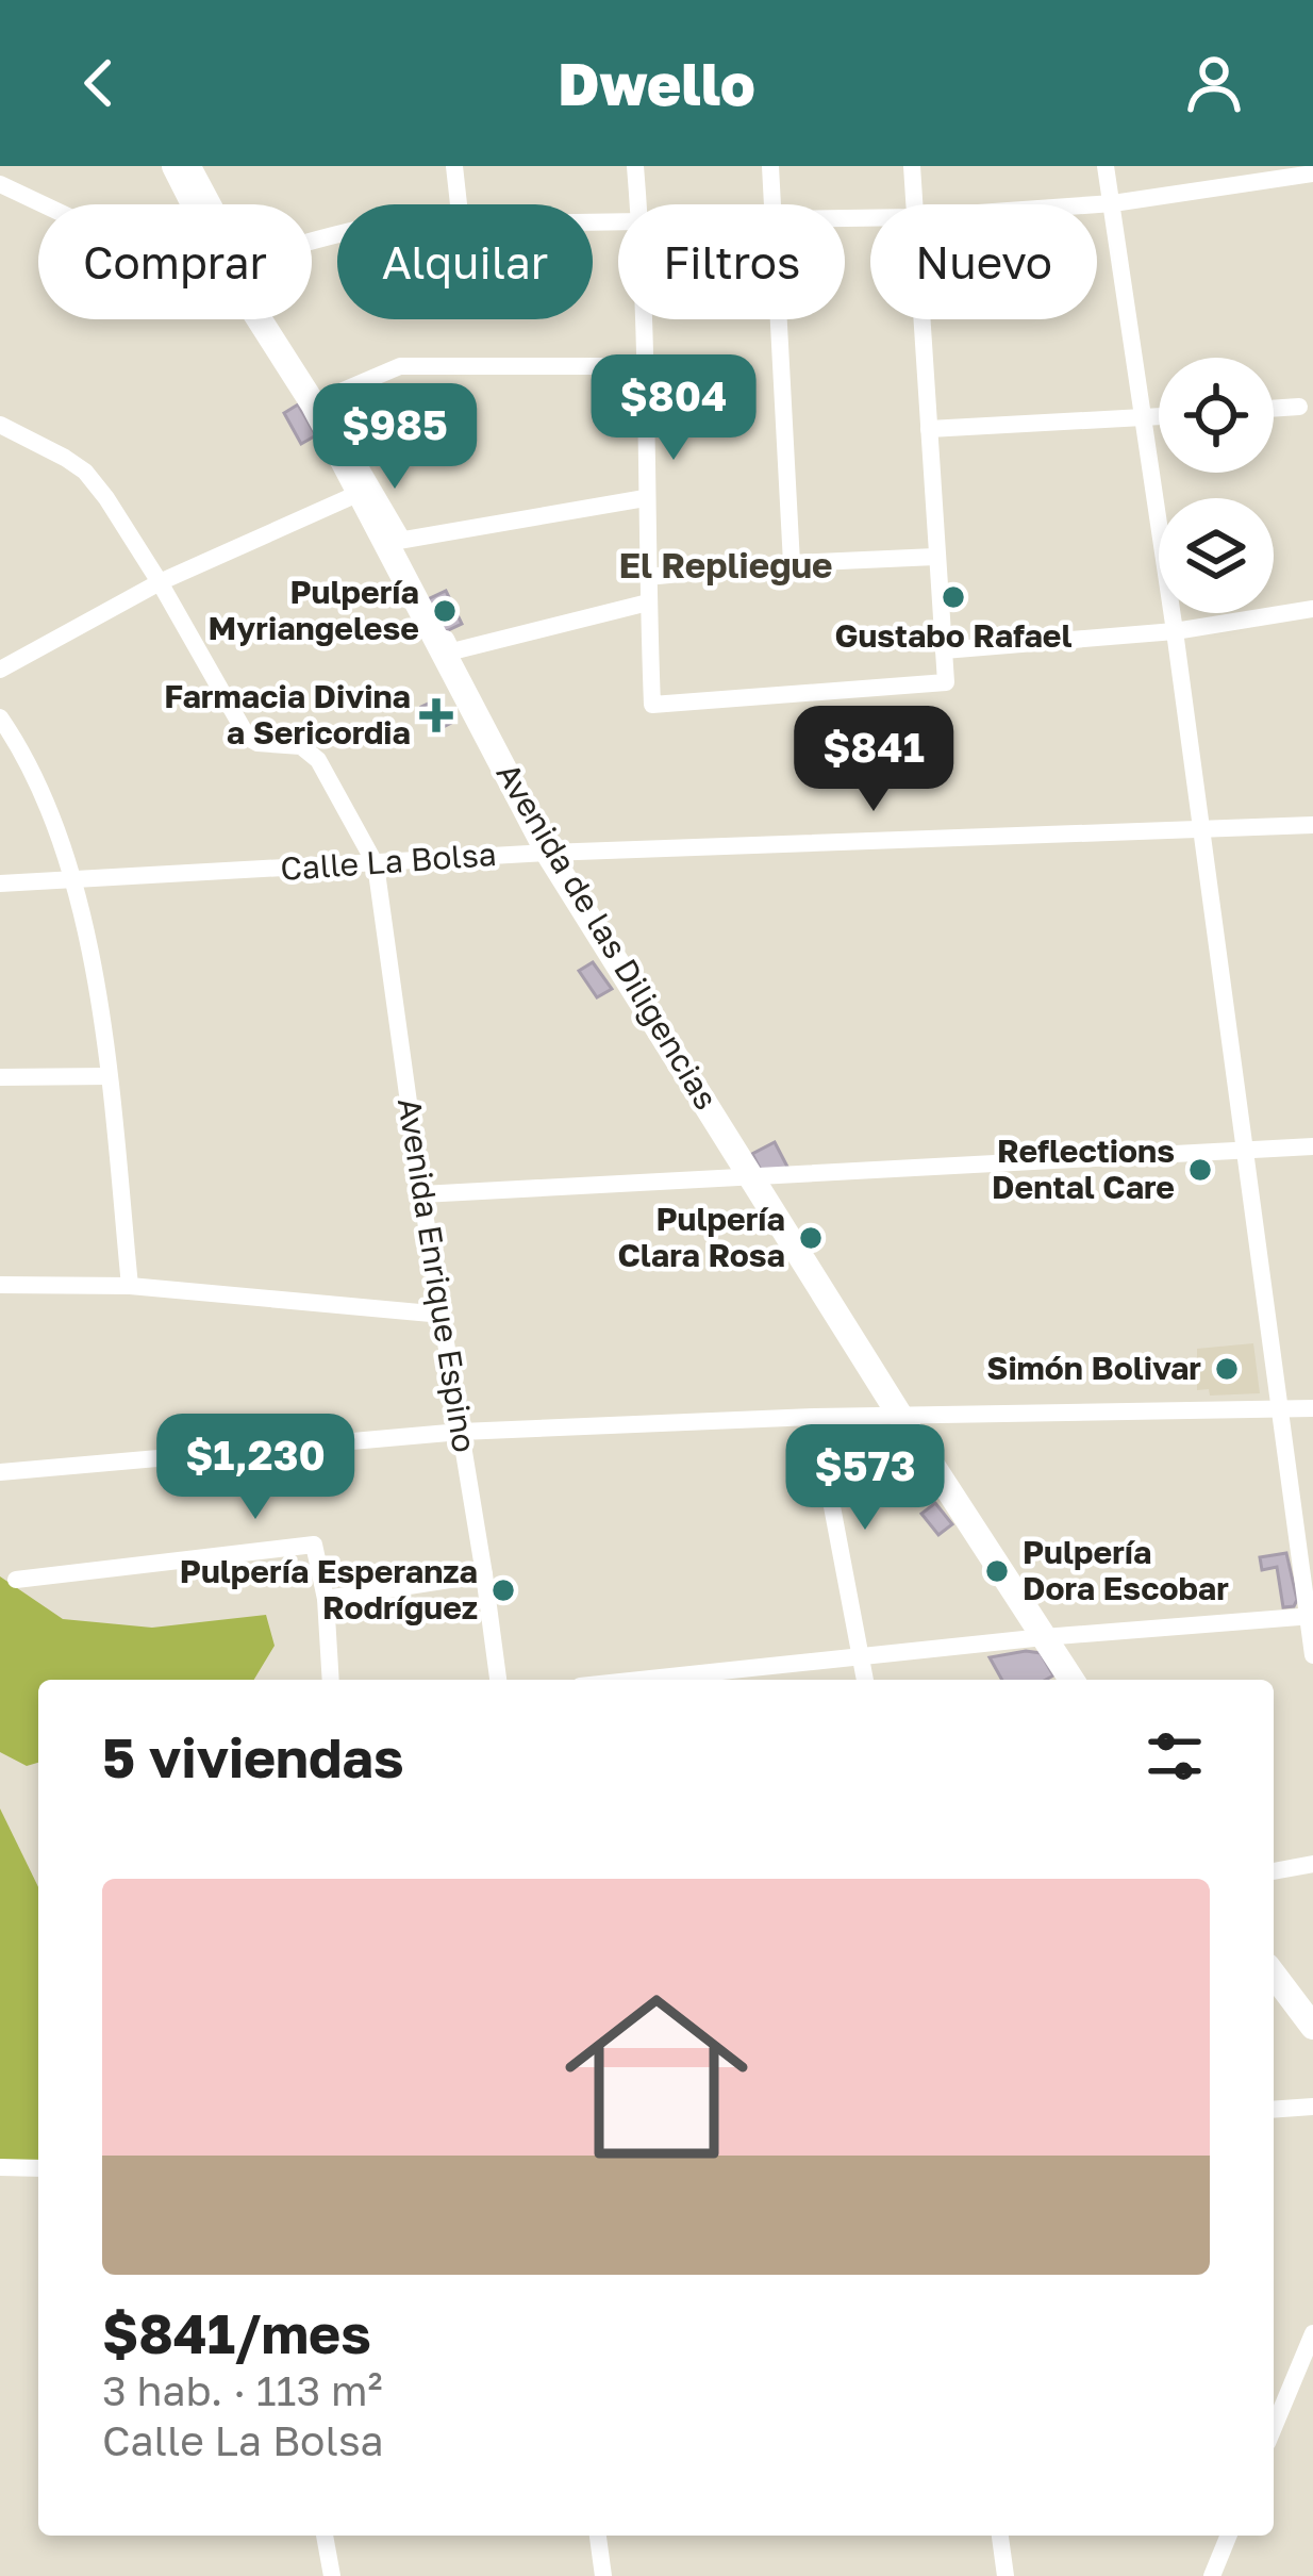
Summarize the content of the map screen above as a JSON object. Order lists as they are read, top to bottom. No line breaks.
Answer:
{"streets":{"street":["Calle La Bolsa","Avenida de las Diligencias","Avenida Enrique Espino"]},"crossings":[["Calle La Bolsa","Avenida de las Diligencias"],["Calle La Bolsa","Avenida Enrique Espino"]],"districts":["El Repliegue"],"places":{"other":["Gustabo Rafael","Pulpería Myriangelese","Reflections Dental Care","Pulpería Clara Rosa","Simón Bolivar","Pulpería Dora Escobar","Pulpería Esperanza Rodríguez"],"health":["Farmacia Divina a Sericordia"]},"page":{"header":"Dwello","chip":["Comprar","Alquilar","Filtros","Nuevo"],"price":["$804","$985","$841","$1,230","$573"],"heading":"5 viviendas","list":[{"name":"$841/mes","note":"3 hab. · 113 m² · Calle La Bolsa"}]}}
